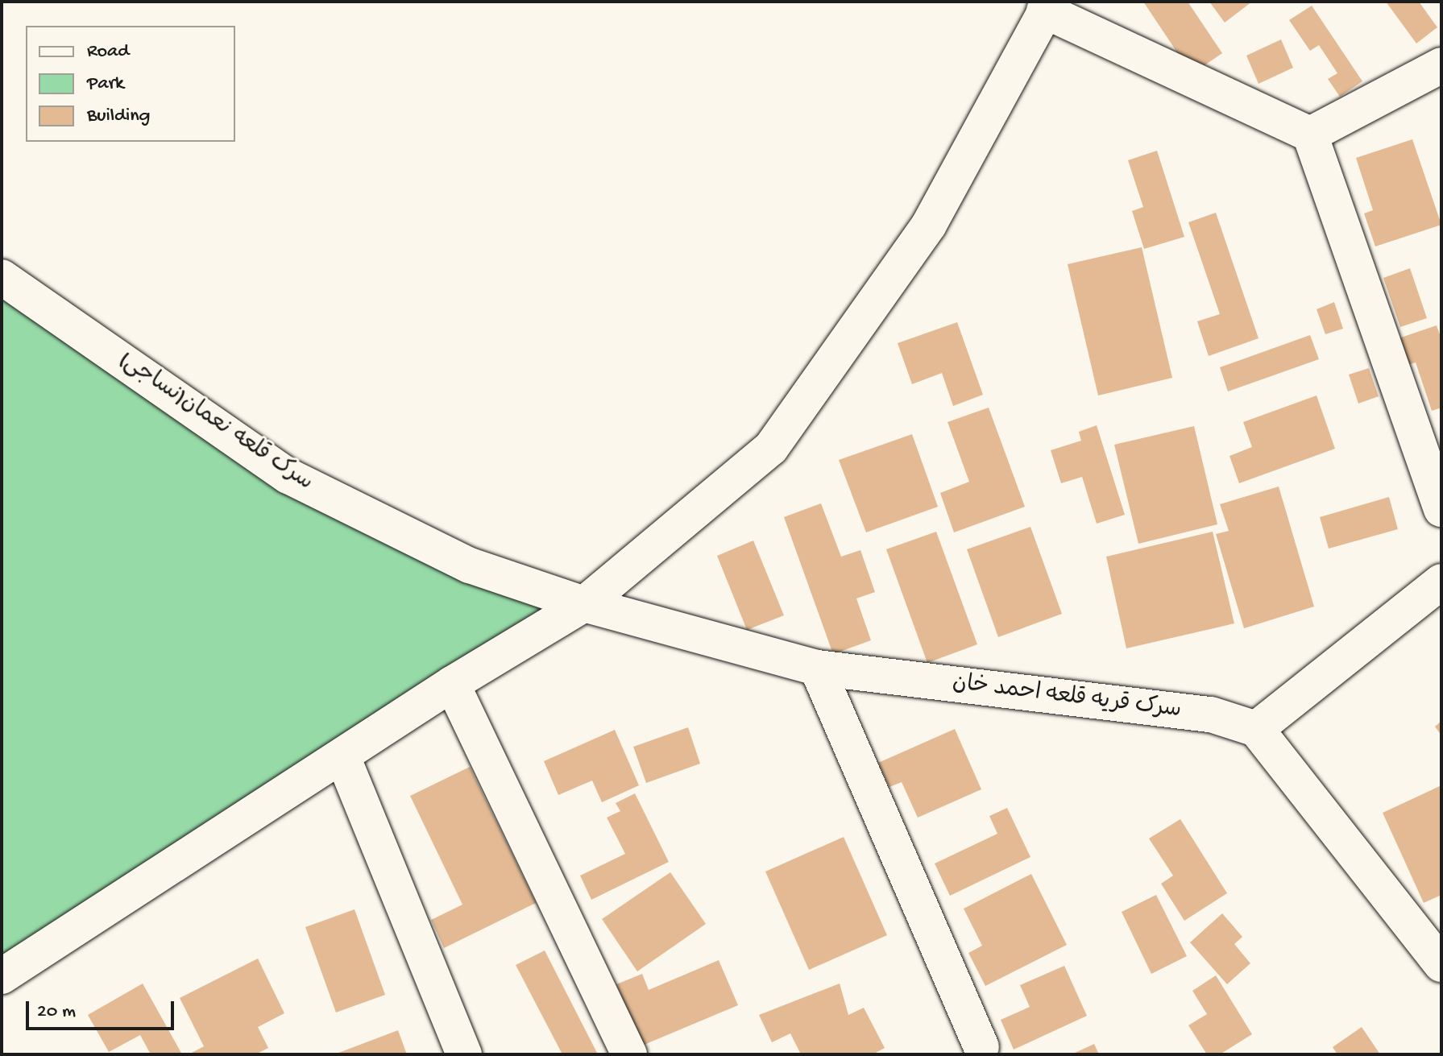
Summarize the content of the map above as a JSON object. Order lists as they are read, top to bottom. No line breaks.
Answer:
{"streets":{"street":["سرک قلعه نعمان(نساجی)","سرک قریه قلعه احمد خان"]},"crossings":[["سرک قلعه نعمان(نساجی)","سرک قریه قلعه احمد خان"]],"legend":["Road","Park","Building"],"scale_bar":"20 m"}
